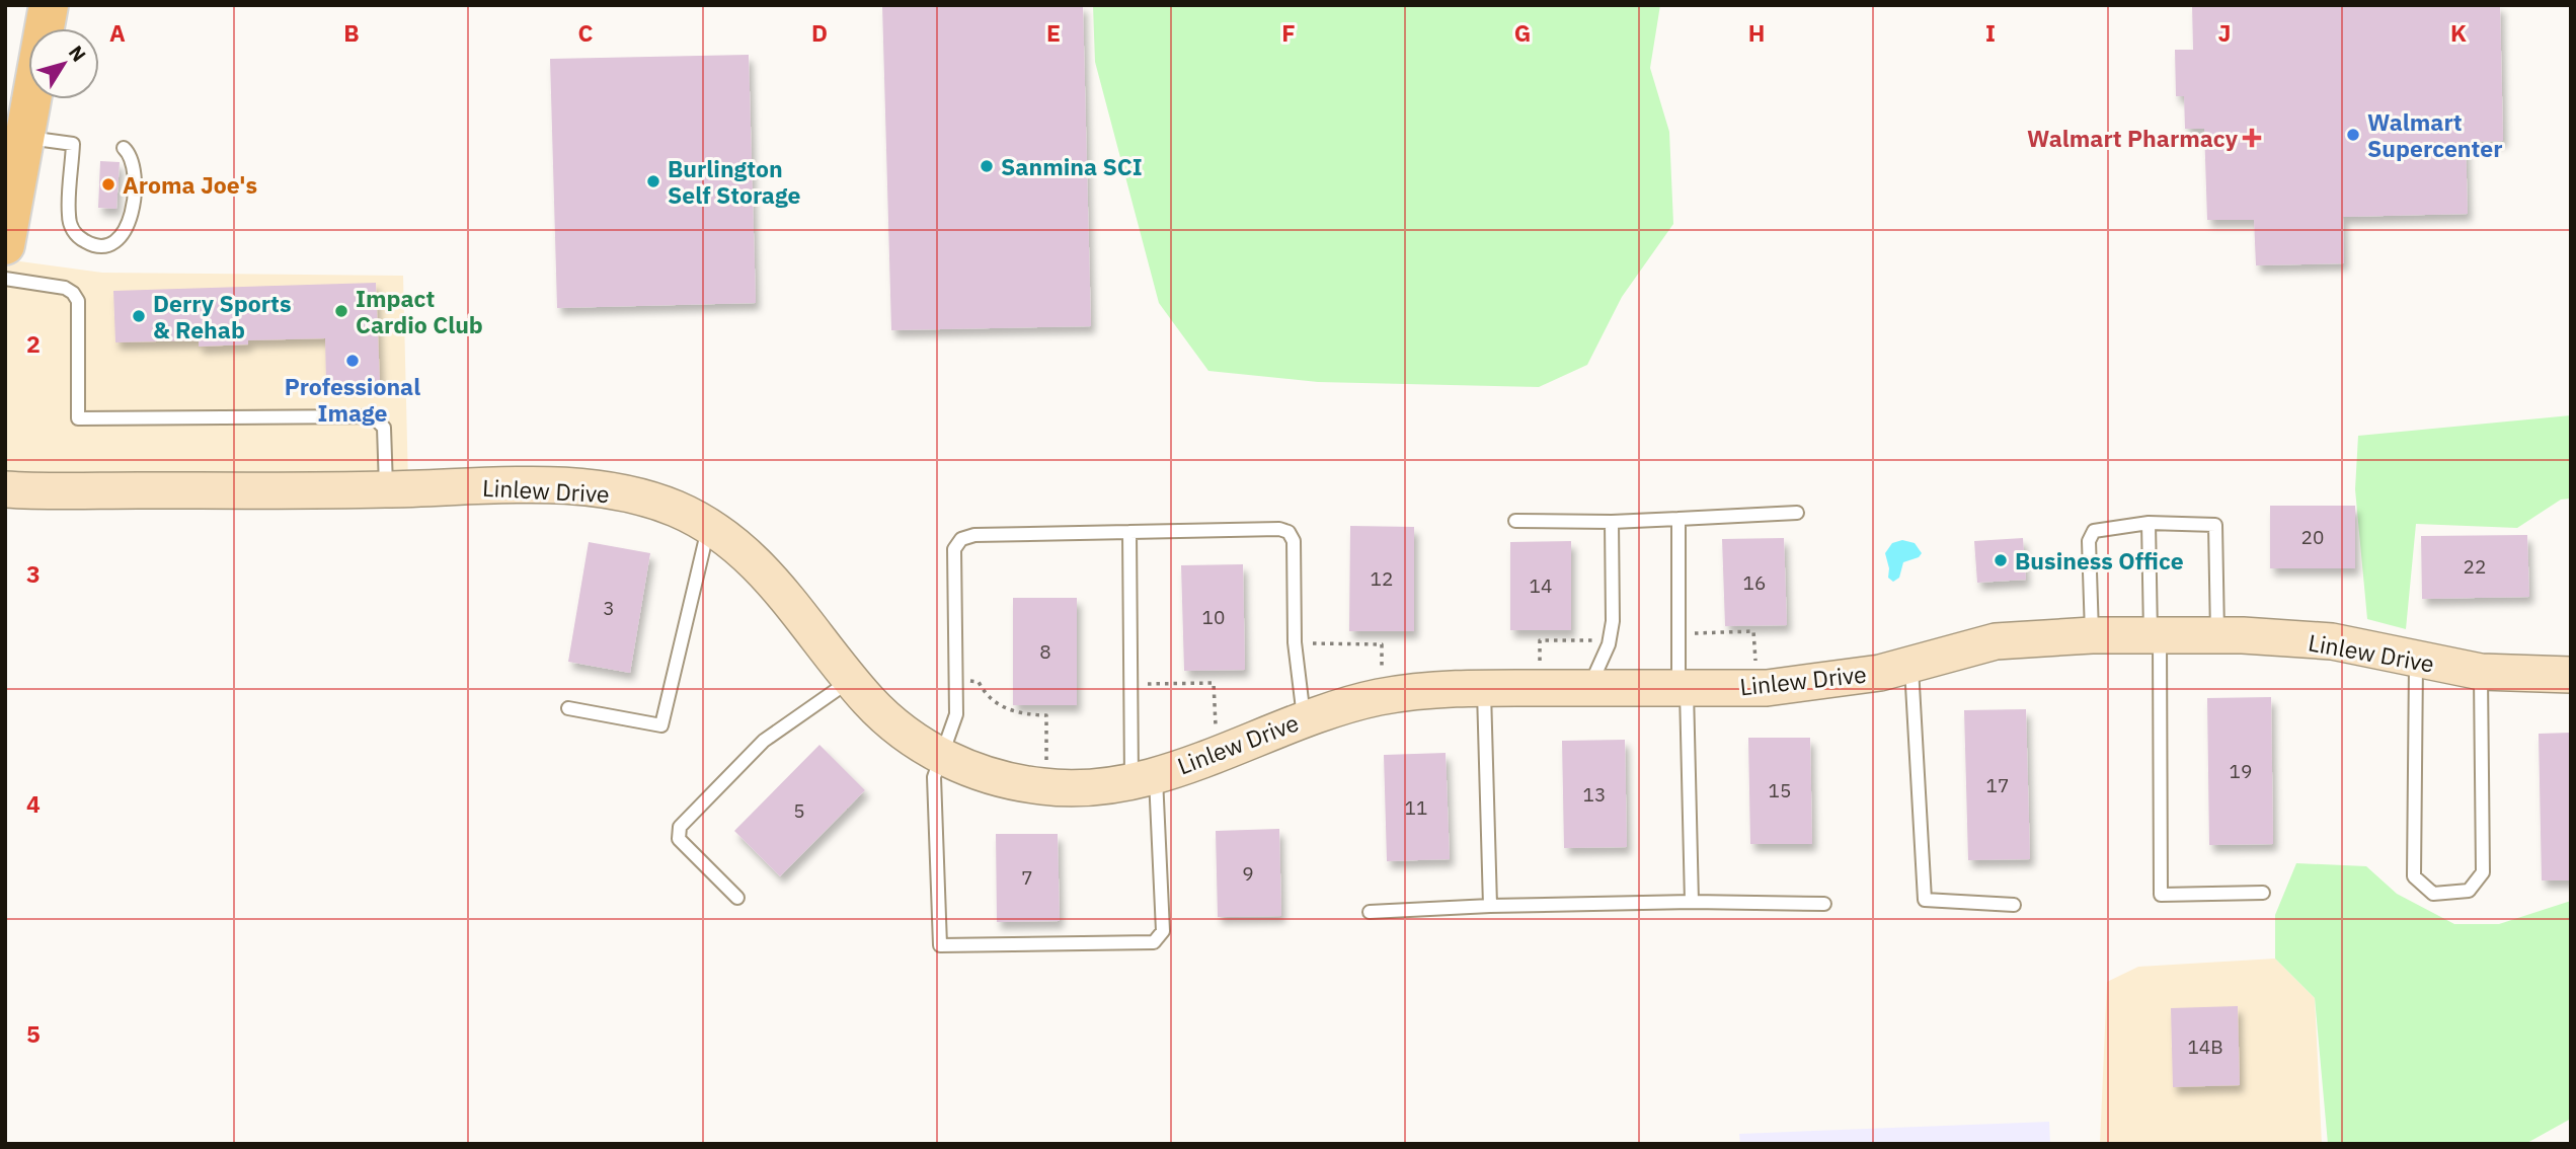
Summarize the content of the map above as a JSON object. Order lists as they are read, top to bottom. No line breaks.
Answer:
{"streets":{"street":["Linlew Drive"]},"places":{"other":["Walmart Supercenter","Sanmina SCI","Burlington Self Storage","Aroma Joe's","Impact Cardio Club","Derry Sports & Rehab","Professional Image","Business Office"],"health":["Walmart Pharmacy"]},"house_numbers":["20","22","12","16","14","3","10","8","19","17","15","13","11","5","9","7","14B"],"north":"top right","grid":{"columns":["A","B","C","D","E","F","G","H","I","J","K"],"rows":["2","3","4","5"]}}
